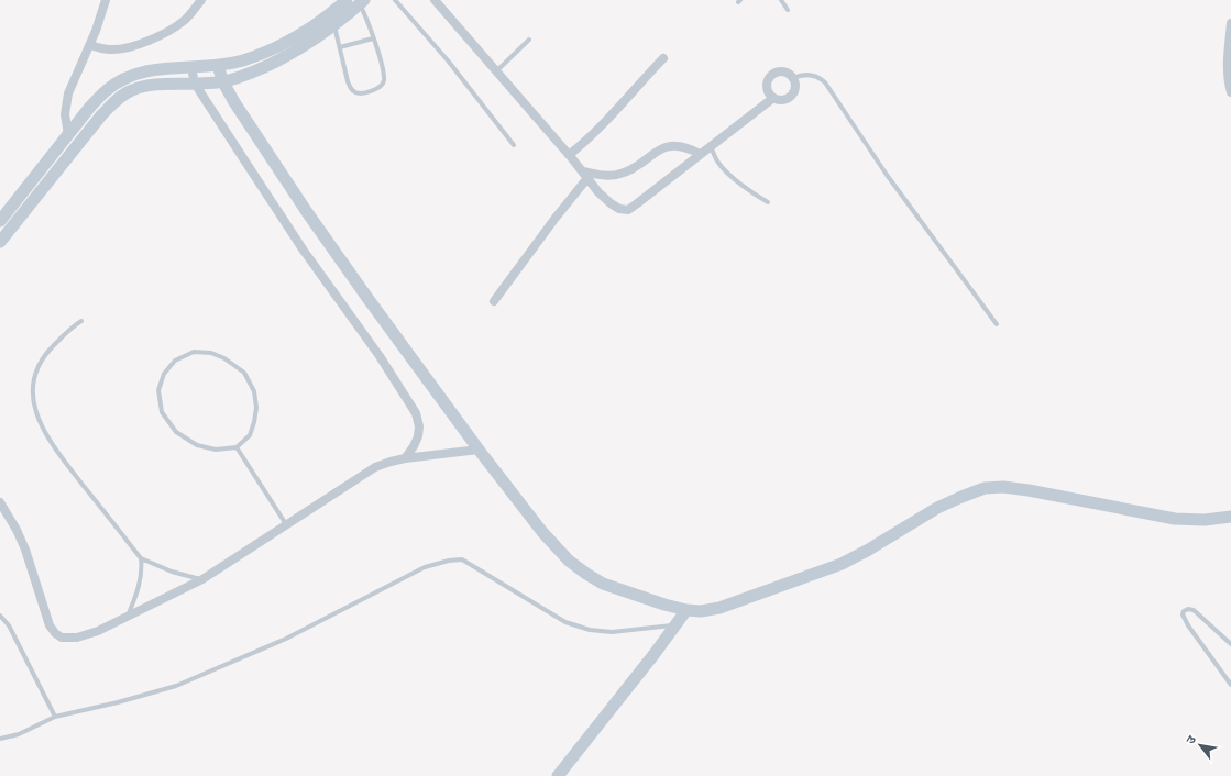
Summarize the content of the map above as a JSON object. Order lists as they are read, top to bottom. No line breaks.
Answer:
{"north":"top left"}
